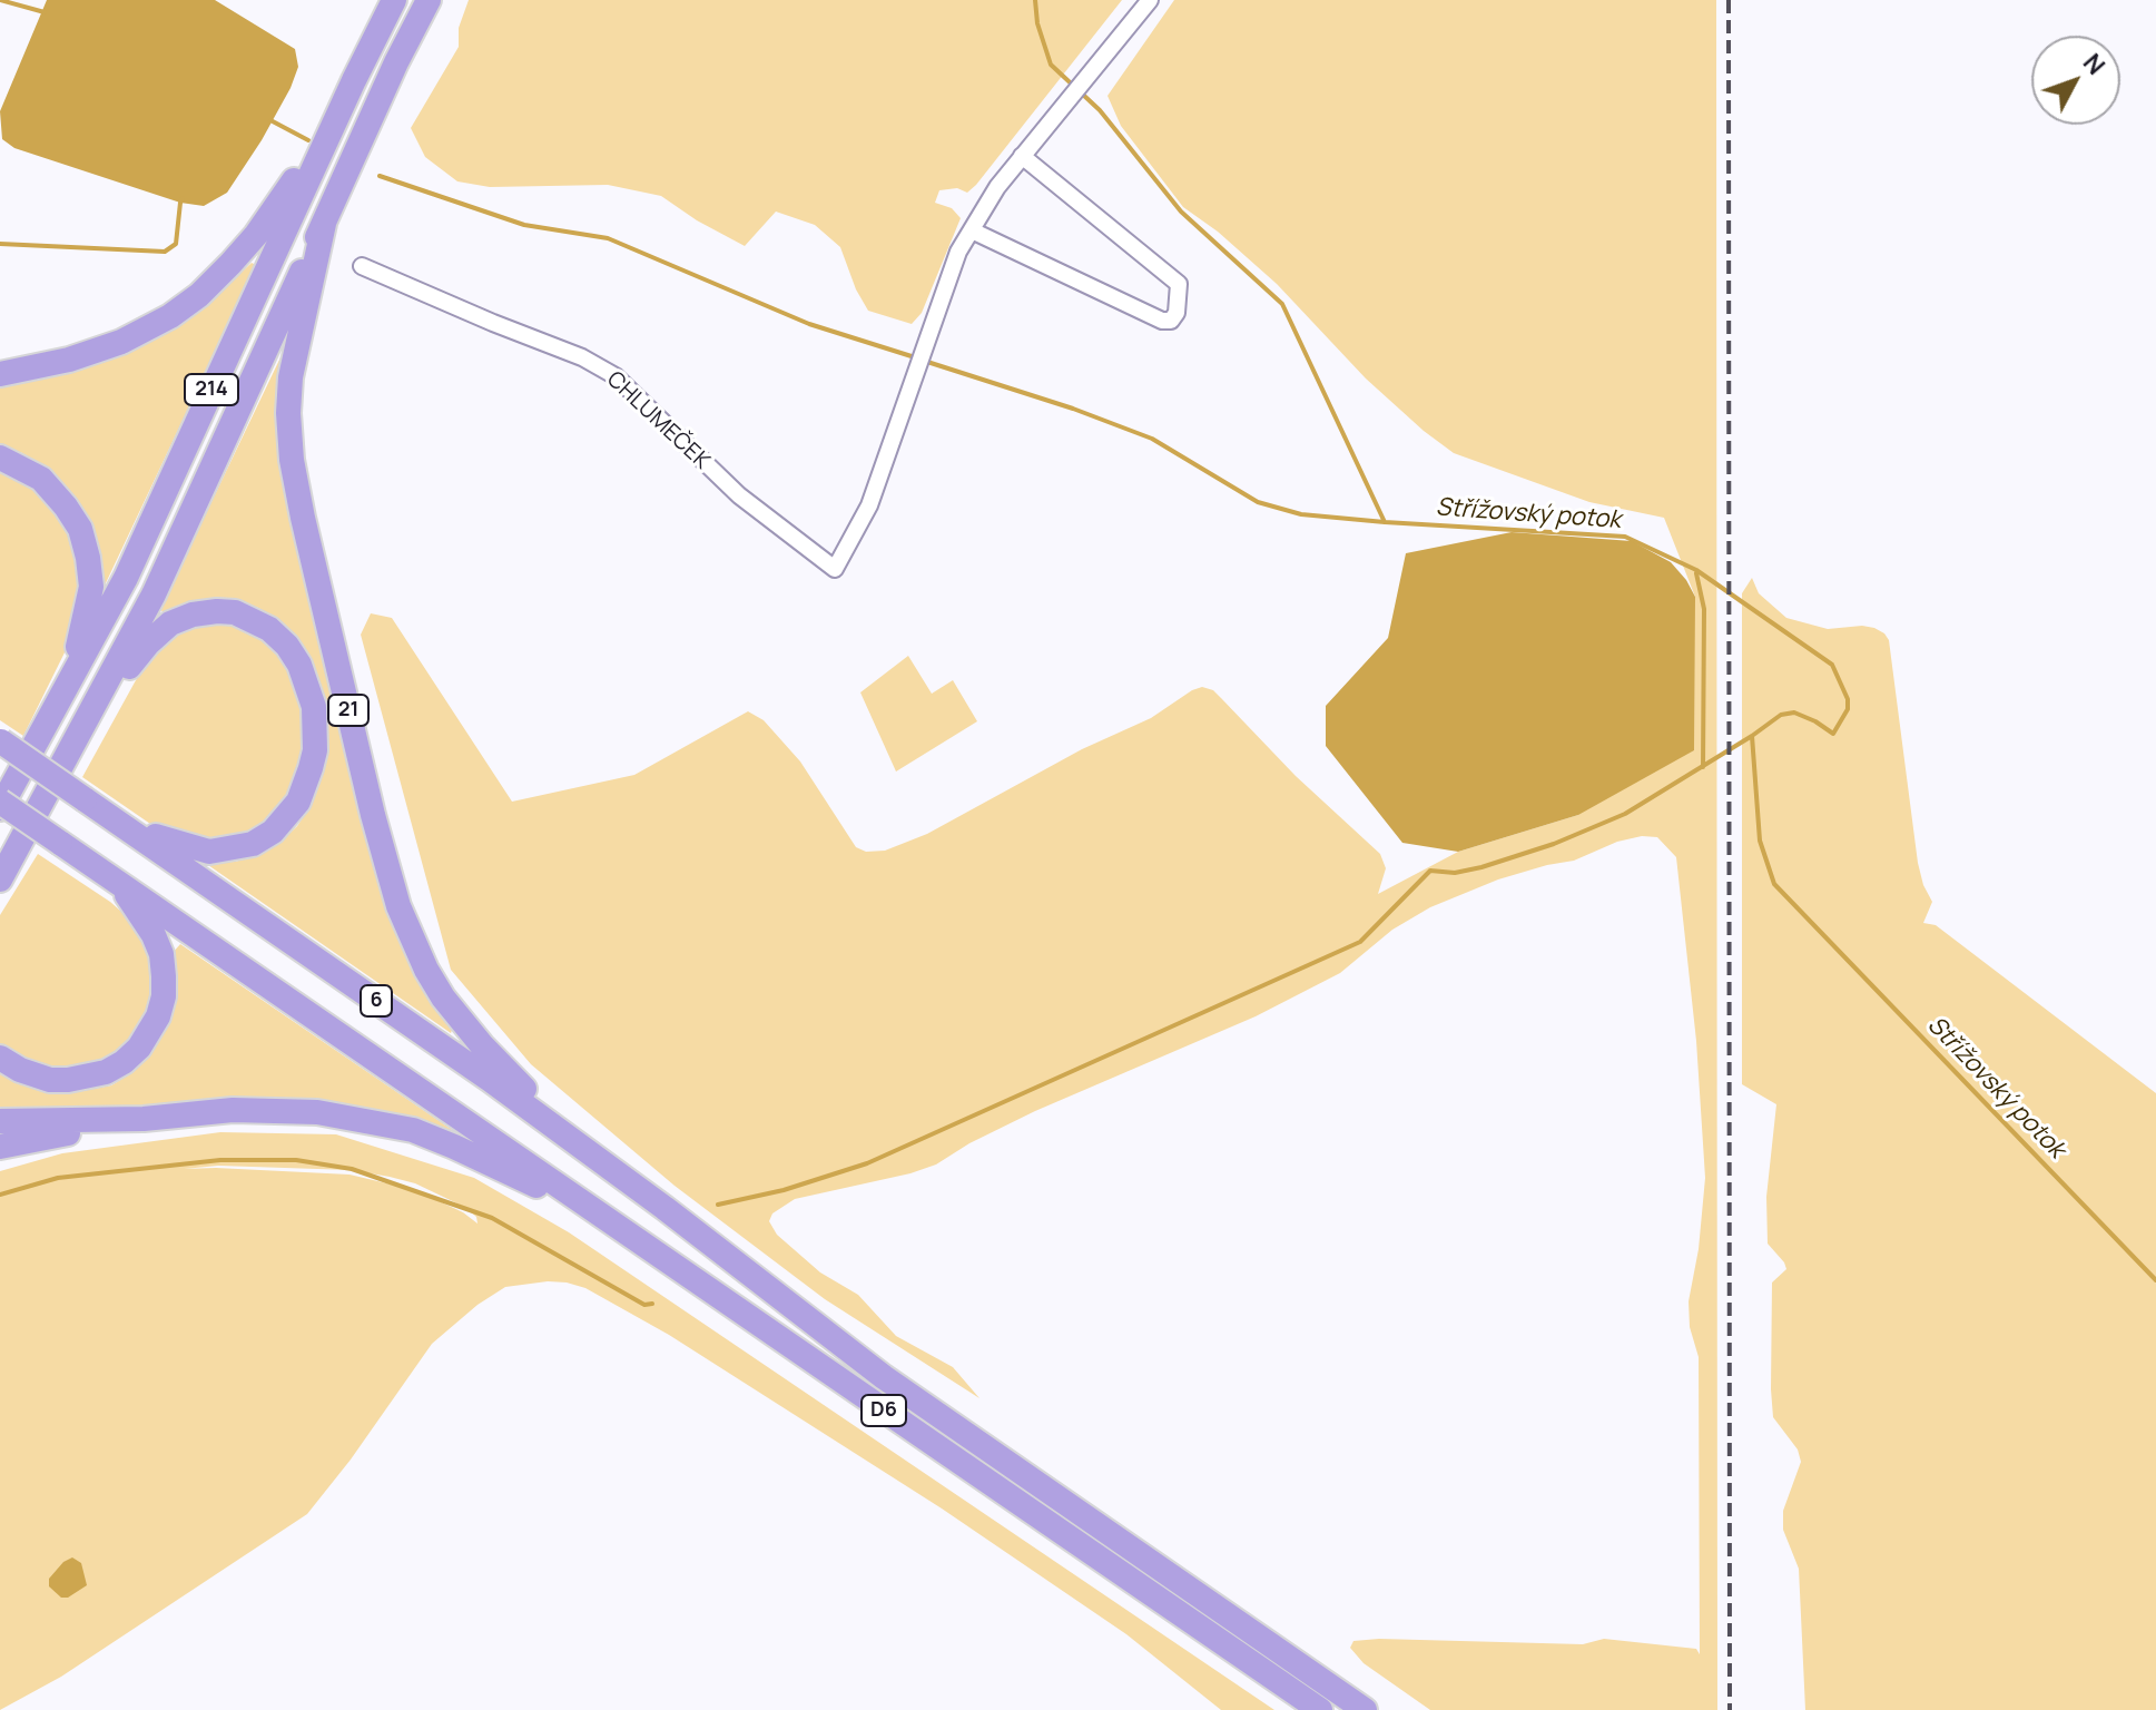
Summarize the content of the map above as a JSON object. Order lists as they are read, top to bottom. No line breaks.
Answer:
{"streets":{"highway":["214","21","6","D6"],"street":["CHLUMEČEK"]},"crossings":[["214","21"],["214","6"],["21","6"],["6","D6"]],"water":["Střížovský potok"],"north":"top right"}
